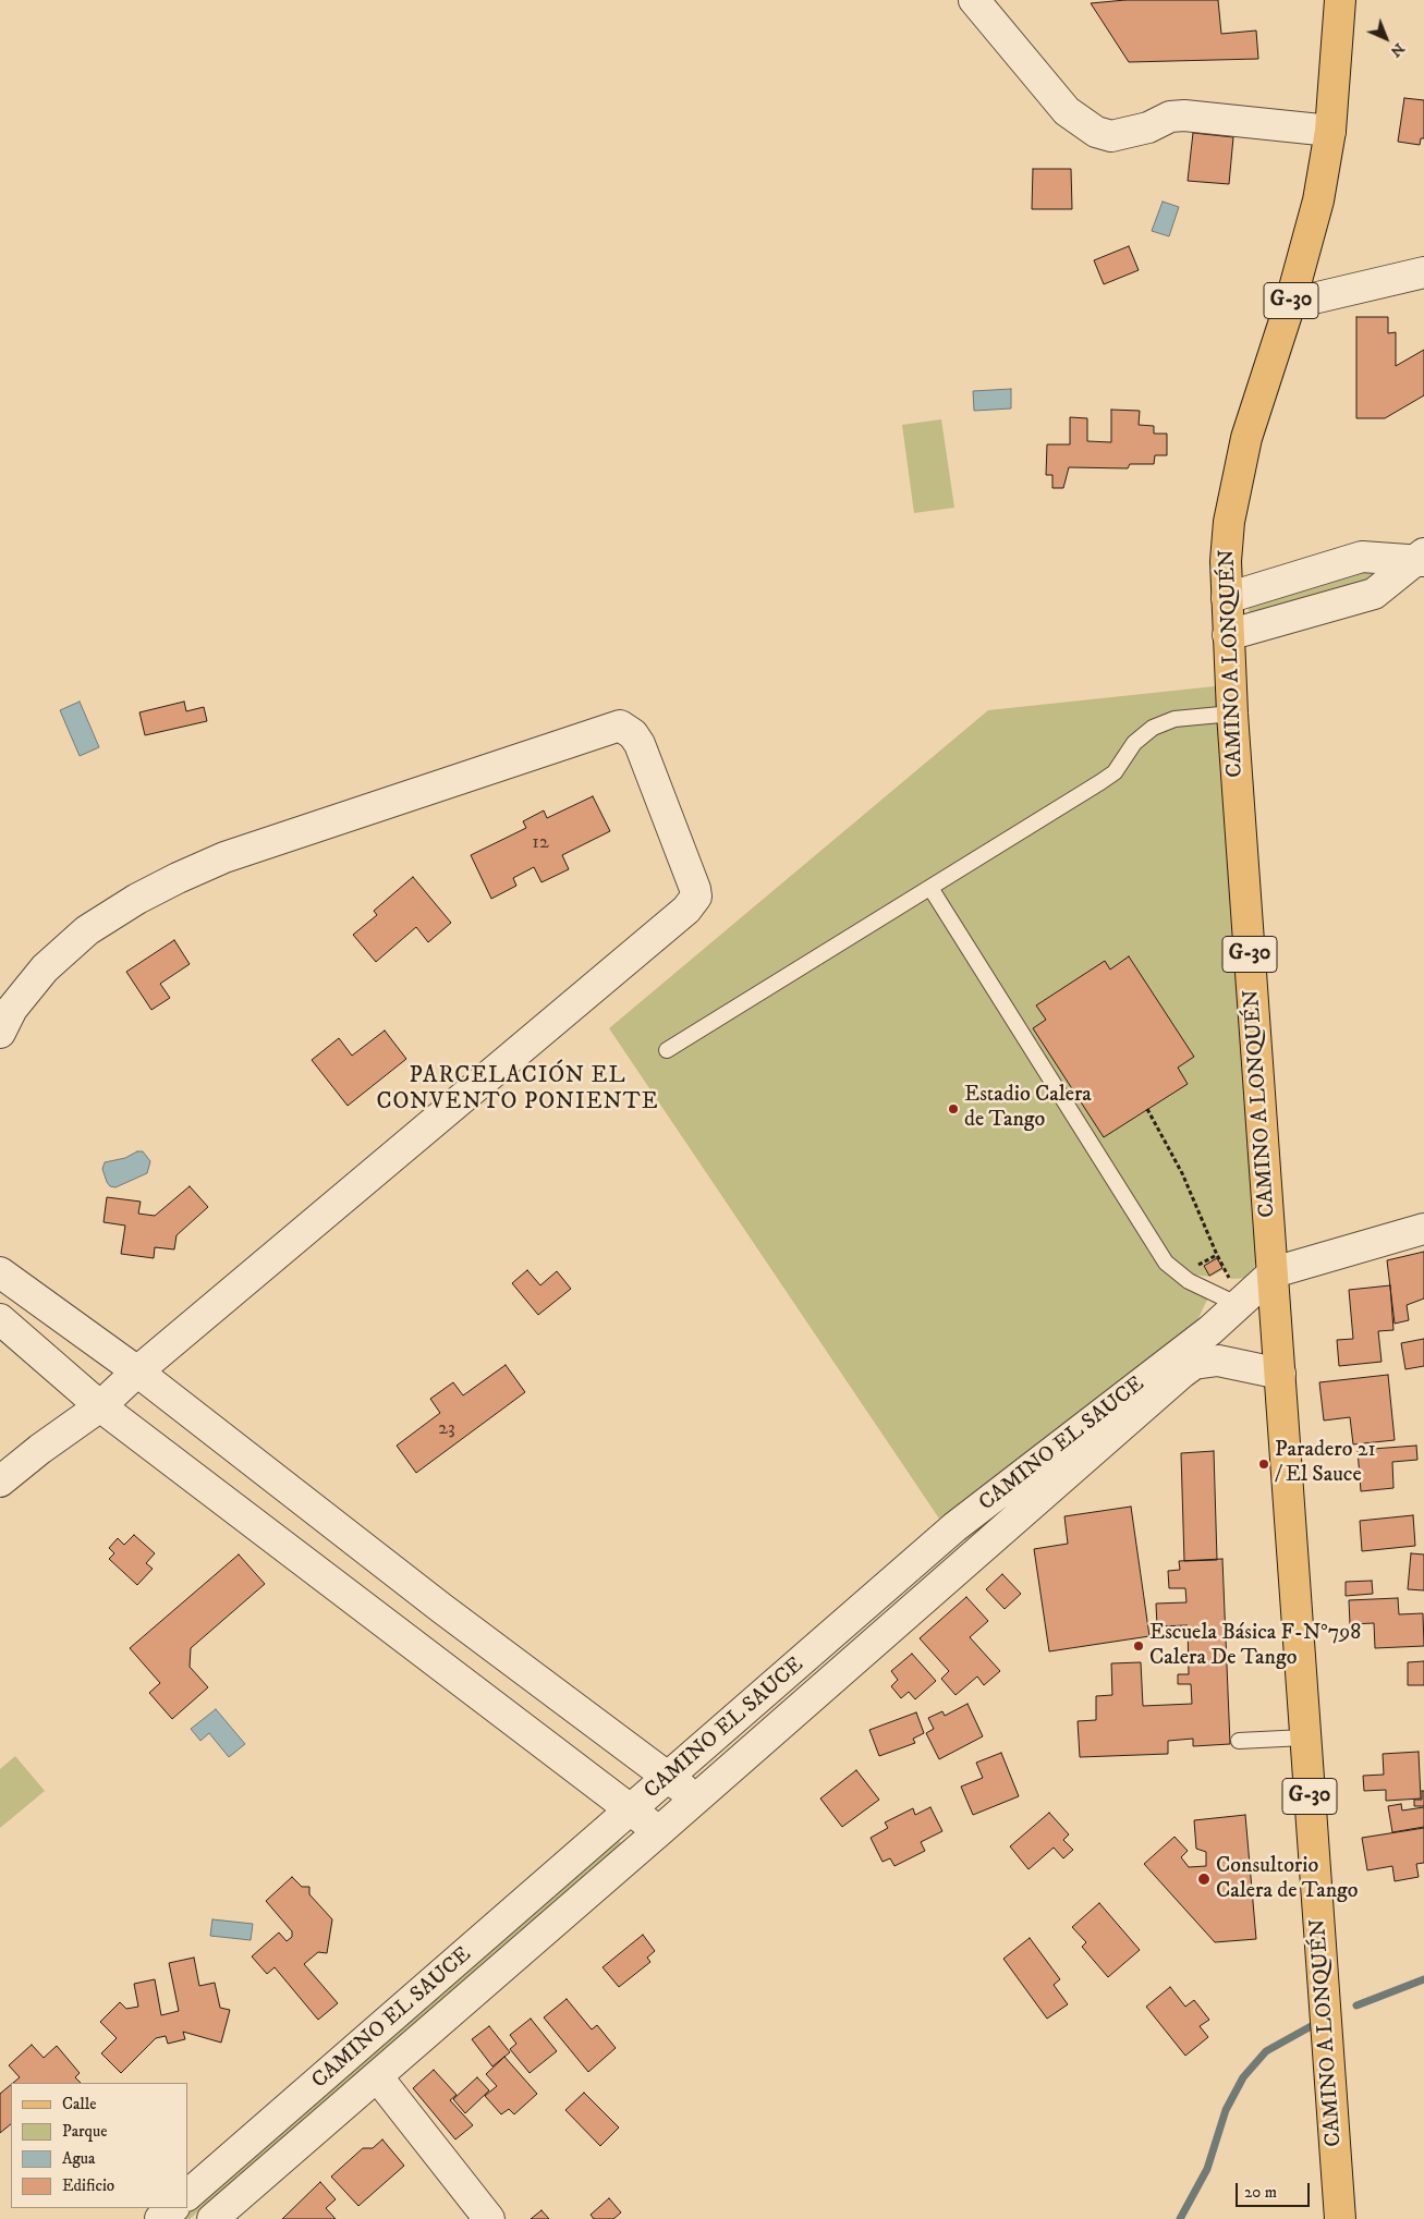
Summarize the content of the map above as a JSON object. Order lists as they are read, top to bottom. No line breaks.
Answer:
{"streets":{"main road":["G-30","CAMINO A LONQUÉN"],"street":["CAMINO EL SAUCE"]},"crossings":[["CAMINO A LONQUÉN","CAMINO EL SAUCE"]],"districts":["PARCELACIÓN EL CONVENTO PONIENTE"],"places":["Estadio Calera de Tango","Paradero 21 / El Sauce","Escuela Básica F-N°798 Calera De Tango","Consultorio Calera de Tango"],"house_numbers":["12","23"],"legend":["Calle","Parque","Agua","Edificio"],"scale_bar":"20 m","north":"bottom right"}
